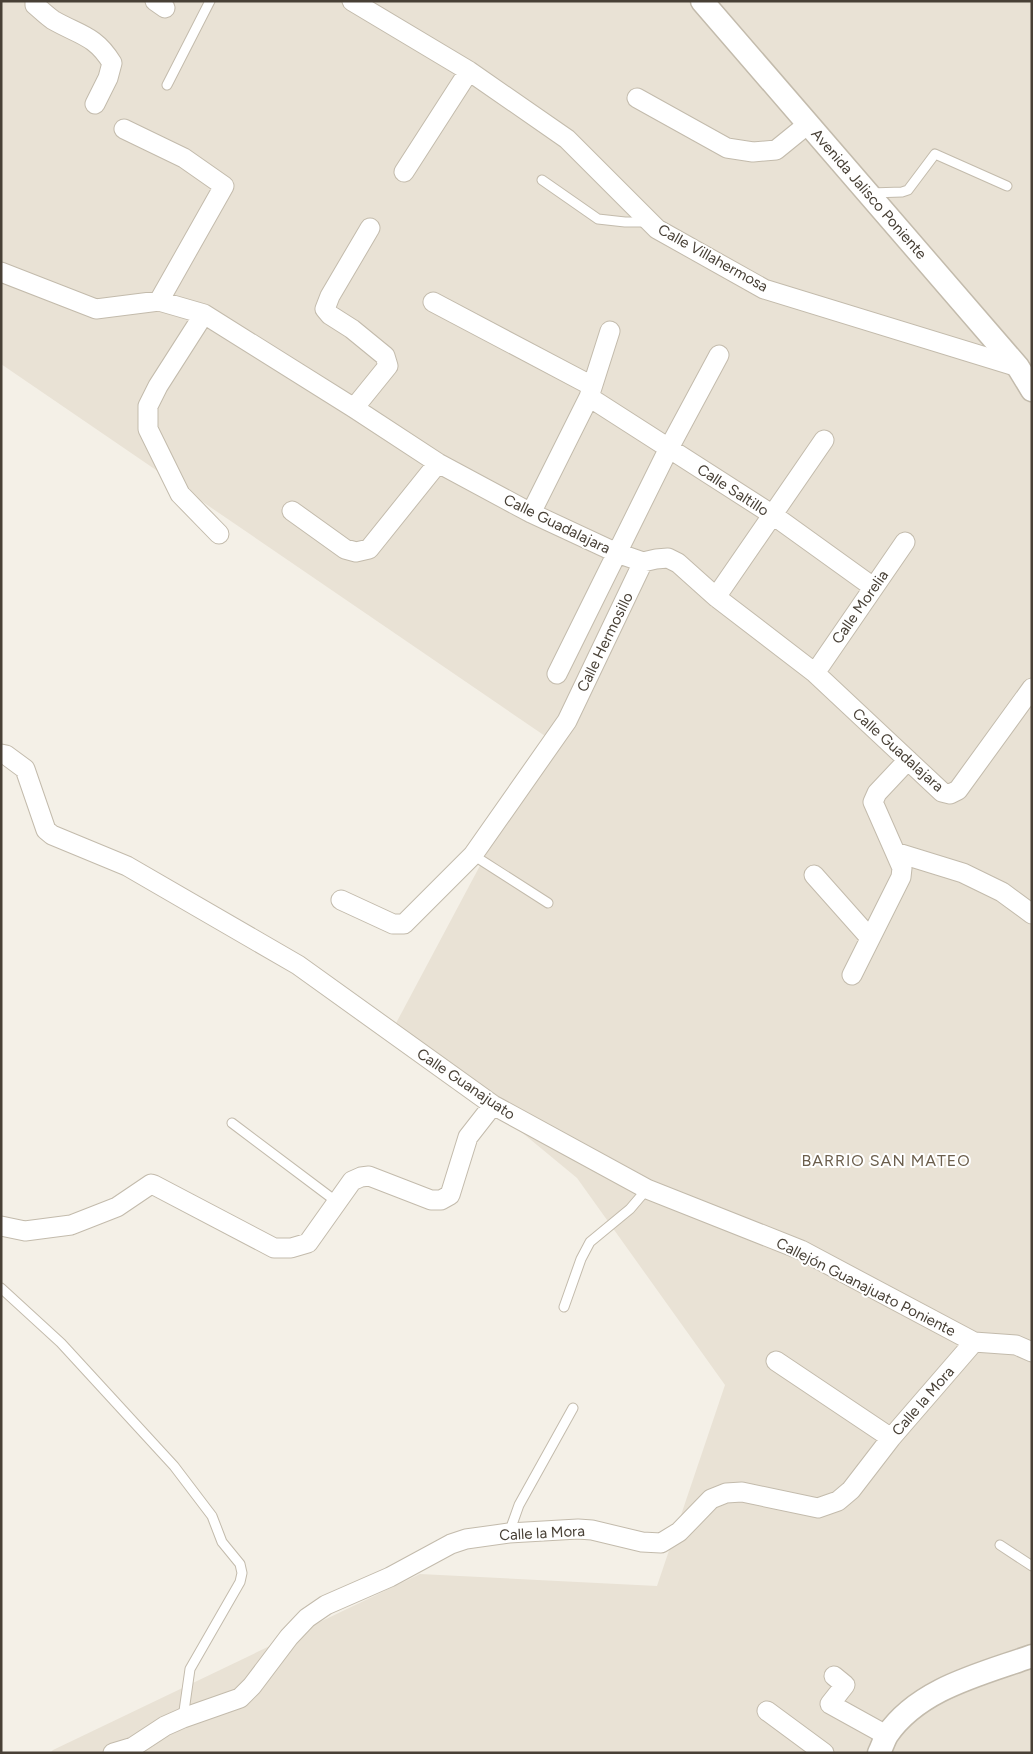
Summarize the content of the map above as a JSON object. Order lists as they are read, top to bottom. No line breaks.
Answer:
{"streets":{"street":["Avenida Jalisco Poniente","Calle Villahermosa","Calle Saltillo","Calle Guadalajara","Calle Morelia","Calle Hermosillo","Calle Guanajuato","Callejón Guanajuato Poniente","Calle la Mora"]},"crossings":[["Avenida Jalisco Poniente","Calle Villahermosa"],["Calle Saltillo","Calle Morelia"],["Calle Guadalajara","Calle Morelia"],["Calle Guadalajara","Calle Hermosillo"],["Calle Guanajuato","Callejón Guanajuato Poniente"],["Callejón Guanajuato Poniente","Calle la Mora"]],"districts":["BARRIO SAN MATEO"]}
